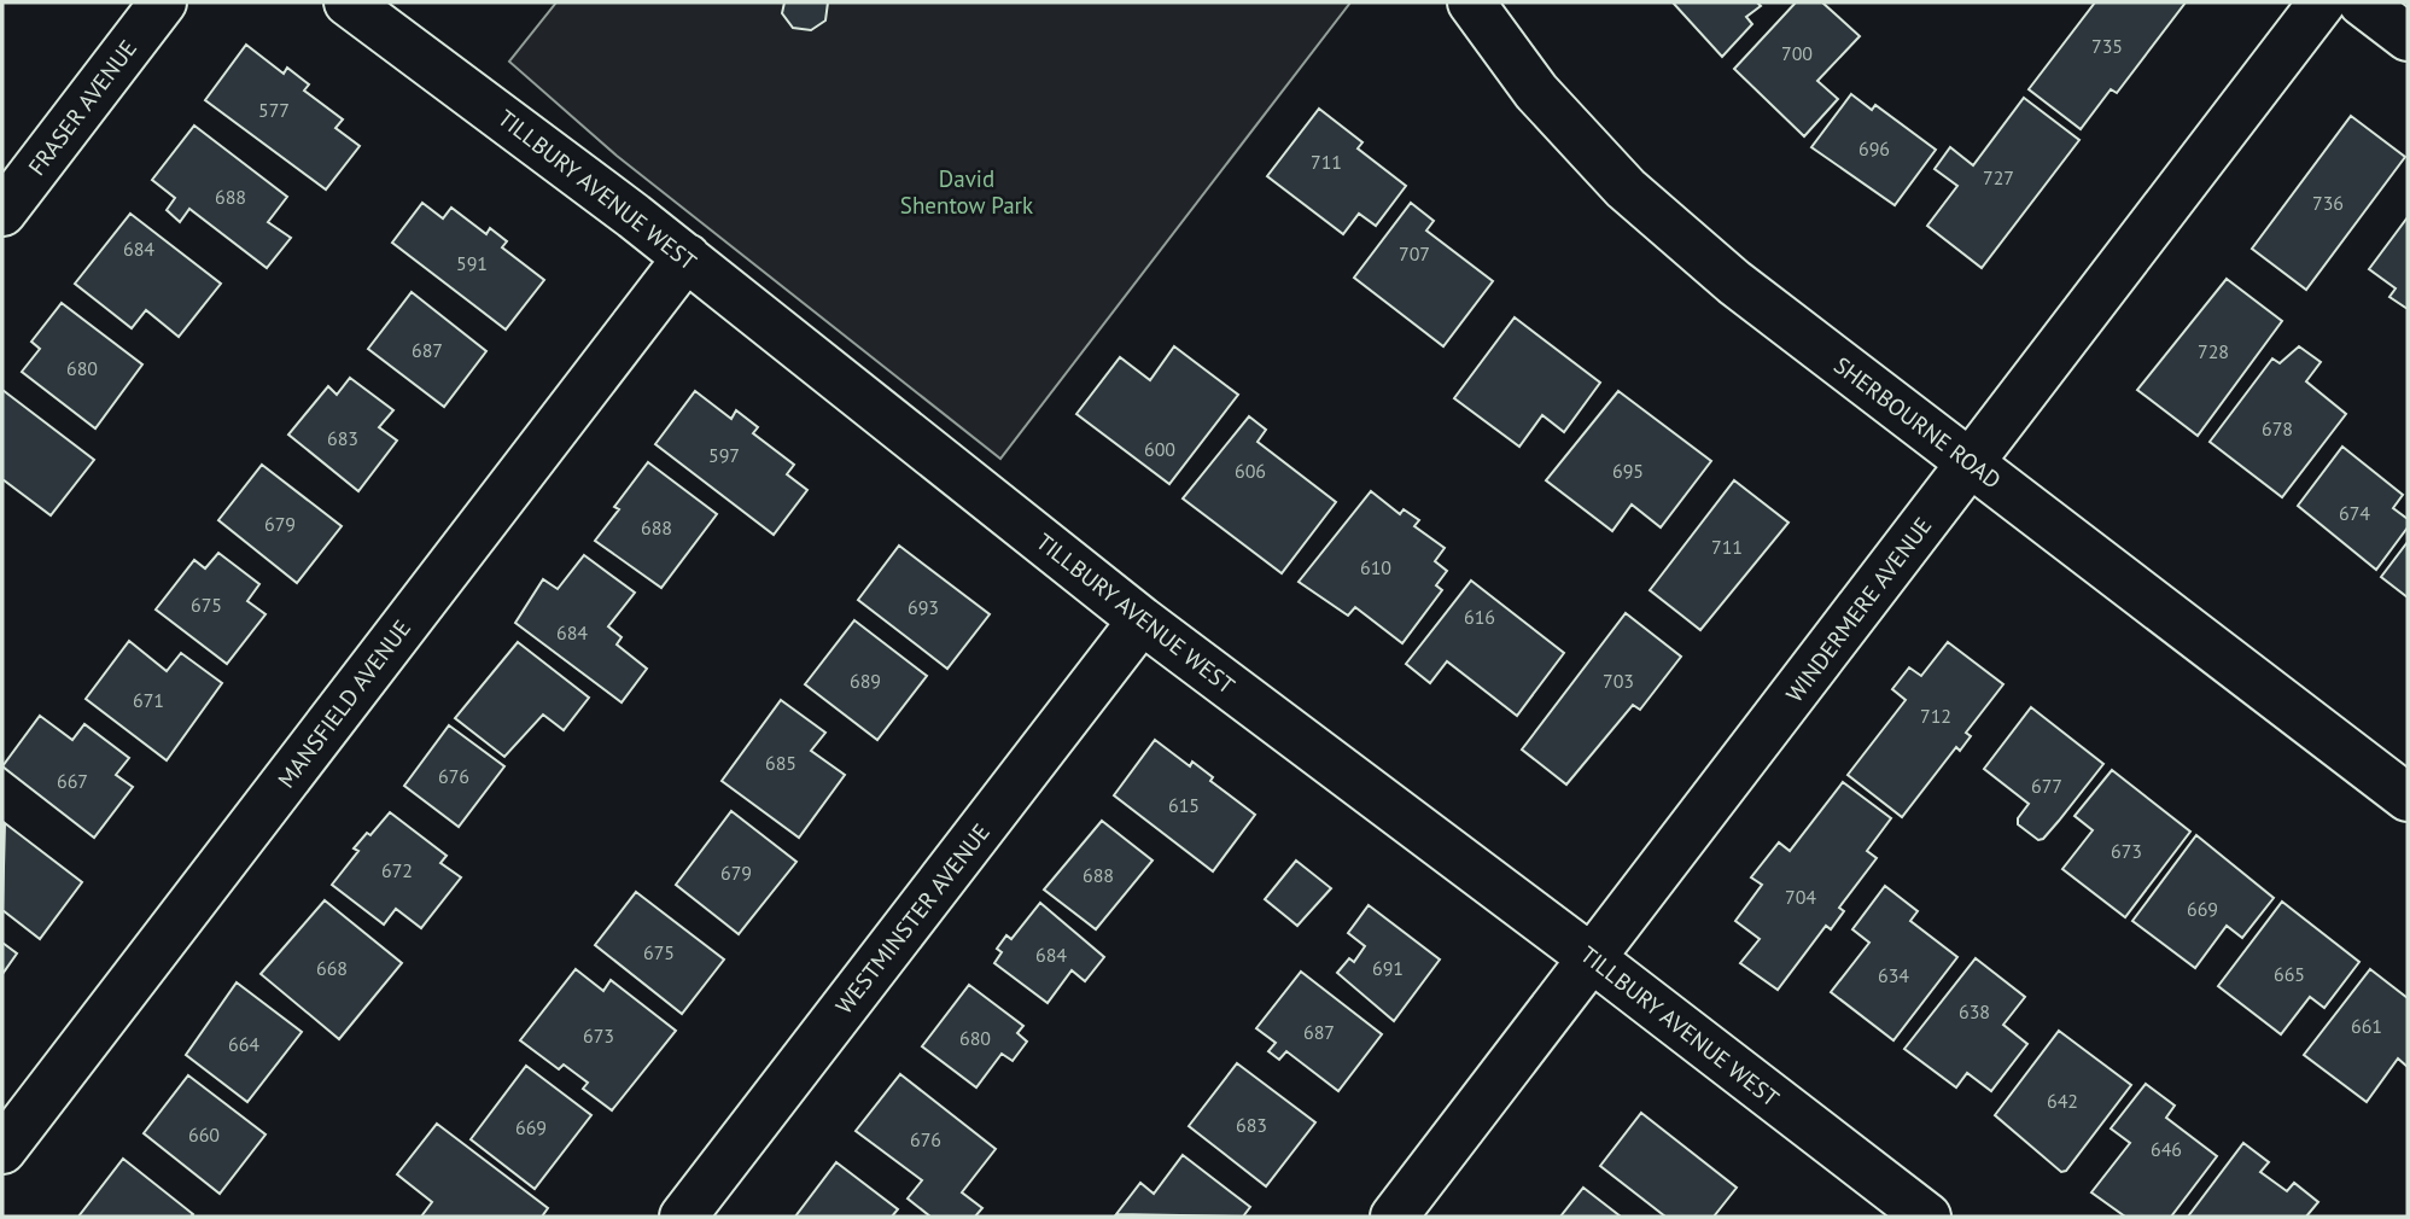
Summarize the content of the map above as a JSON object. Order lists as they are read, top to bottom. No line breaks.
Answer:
{"streets":{"street":["FRASER AVENUE","TILLBURY AVENUE WEST","SHERBOURNE ROAD","WINDERMERE AVENUE","MANSFIELD AVENUE","WESTMINSTER AVENUE"]},"crossings":[["TILLBURY AVENUE WEST","WINDERMERE AVENUE"],["TILLBURY AVENUE WEST","MANSFIELD AVENUE"],["TILLBURY AVENUE WEST","WESTMINSTER AVENUE"],["SHERBOURNE ROAD","WINDERMERE AVENUE"]],"parks":["David Shentow Park"],"house_numbers":["735","700","577","696","711","727","688","736","684","707","591","687","728","680","678","683","600","597","606","695","674","679","688","711","610","675","693","616","684","689","703","671","712","685","676","667","677","615","673","672","679","688","704","669","675","684","668","691","665","634","638","661","687","673","680","664","642","683","669","660","676","646"]}
